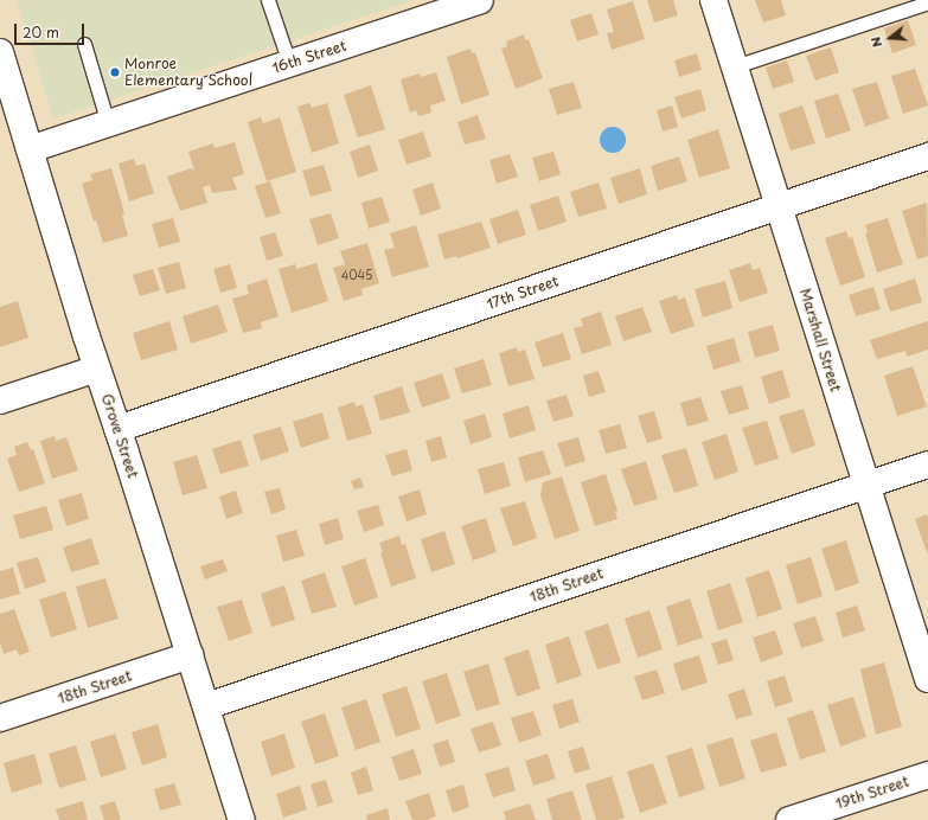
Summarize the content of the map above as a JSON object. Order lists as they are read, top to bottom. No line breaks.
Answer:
{"streets":{"street":["16th Street","17th Street","Marshall Street","Grove Street","18th Street","19th Street"]},"crossings":[["16th Street","Grove Street"],["17th Street","Marshall Street"],["17th Street","Grove Street"],["Marshall Street","18th Street"],["Grove Street","18th Street"]],"places":["Monroe Elementary School"],"house_numbers":["4045"],"scale_bar":"20 m","north":"left"}
